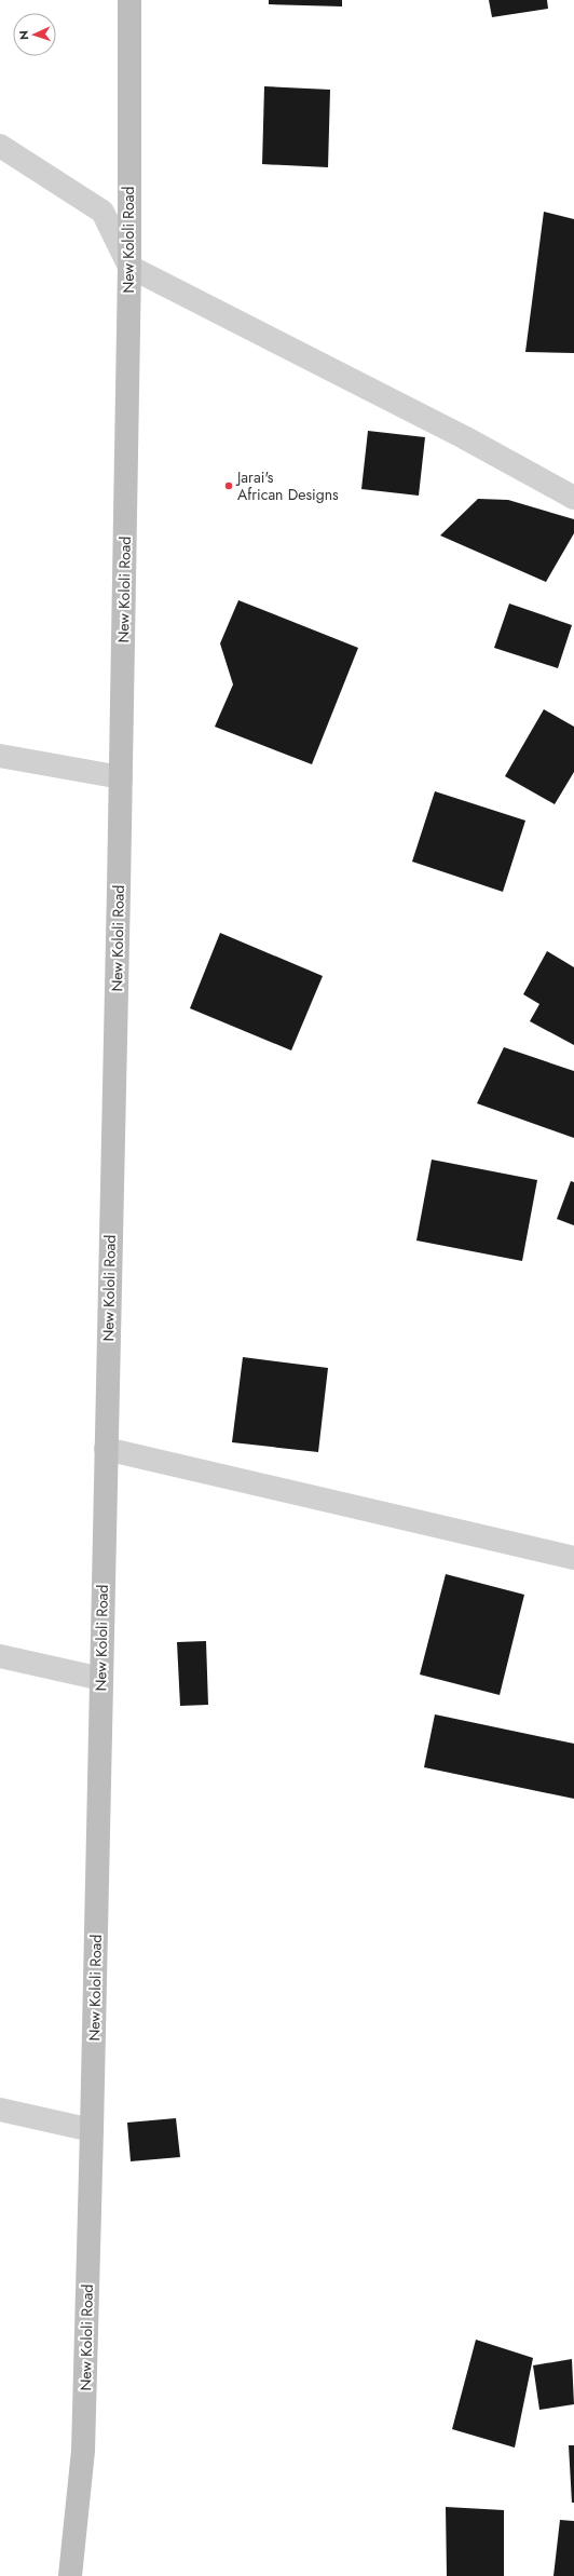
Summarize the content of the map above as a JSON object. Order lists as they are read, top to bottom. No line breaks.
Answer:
{"streets":{"street":["New Kololi Road"]},"places":["Jarai's African Designs"],"north":"left"}
